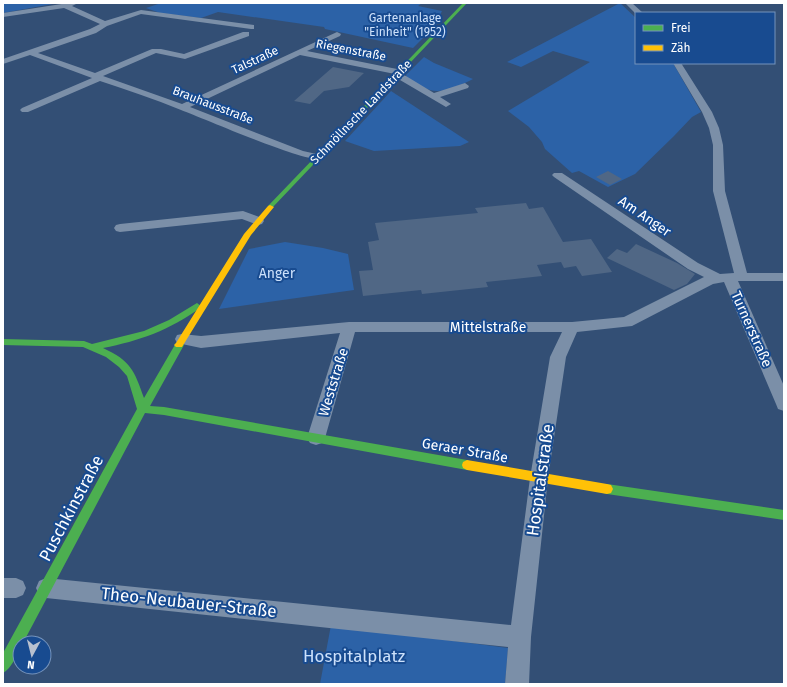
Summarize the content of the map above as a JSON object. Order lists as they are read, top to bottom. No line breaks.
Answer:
{"streets":{"main road":["Schmöllnsche Landstraße","Geraer Straße","Puschkinstraße"],"street":["Riegenstraße","Talstraße","Brauhausstraße","Am Anger","Mittelstraße","Turnerstraße","Weststraße","Hospitalstraße","Theo-Neubauer-Straße"]},"crossings":[["Riegenstraße","Talstraße"],["Riegenstraße","Schmöllnsche Landstraße"],["Talstraße","Brauhausstraße"],["Brauhausstraße","Schmöllnsche Landstraße"],["Schmöllnsche Landstraße","Mittelstraße"],["Schmöllnsche Landstraße","Puschkinstraße"],["Am Anger","Mittelstraße"],["Am Anger","Turnerstraße"],["Mittelstraße","Turnerstraße"],["Mittelstraße","Weststraße"],["Mittelstraße","Hospitalstraße"],["Weststraße","Geraer Straße"],["Geraer Straße","Hospitalstraße"],["Geraer Straße","Puschkinstraße"],["Hospitalstraße","Theo-Neubauer-Straße"],["Puschkinstraße","Theo-Neubauer-Straße"]],"parks":["Gartenanlage \"Einheit\" (1952)","Anger","Hospitalplatz"],"legend":["Frei","Zäh"],"north":"bottom"}
